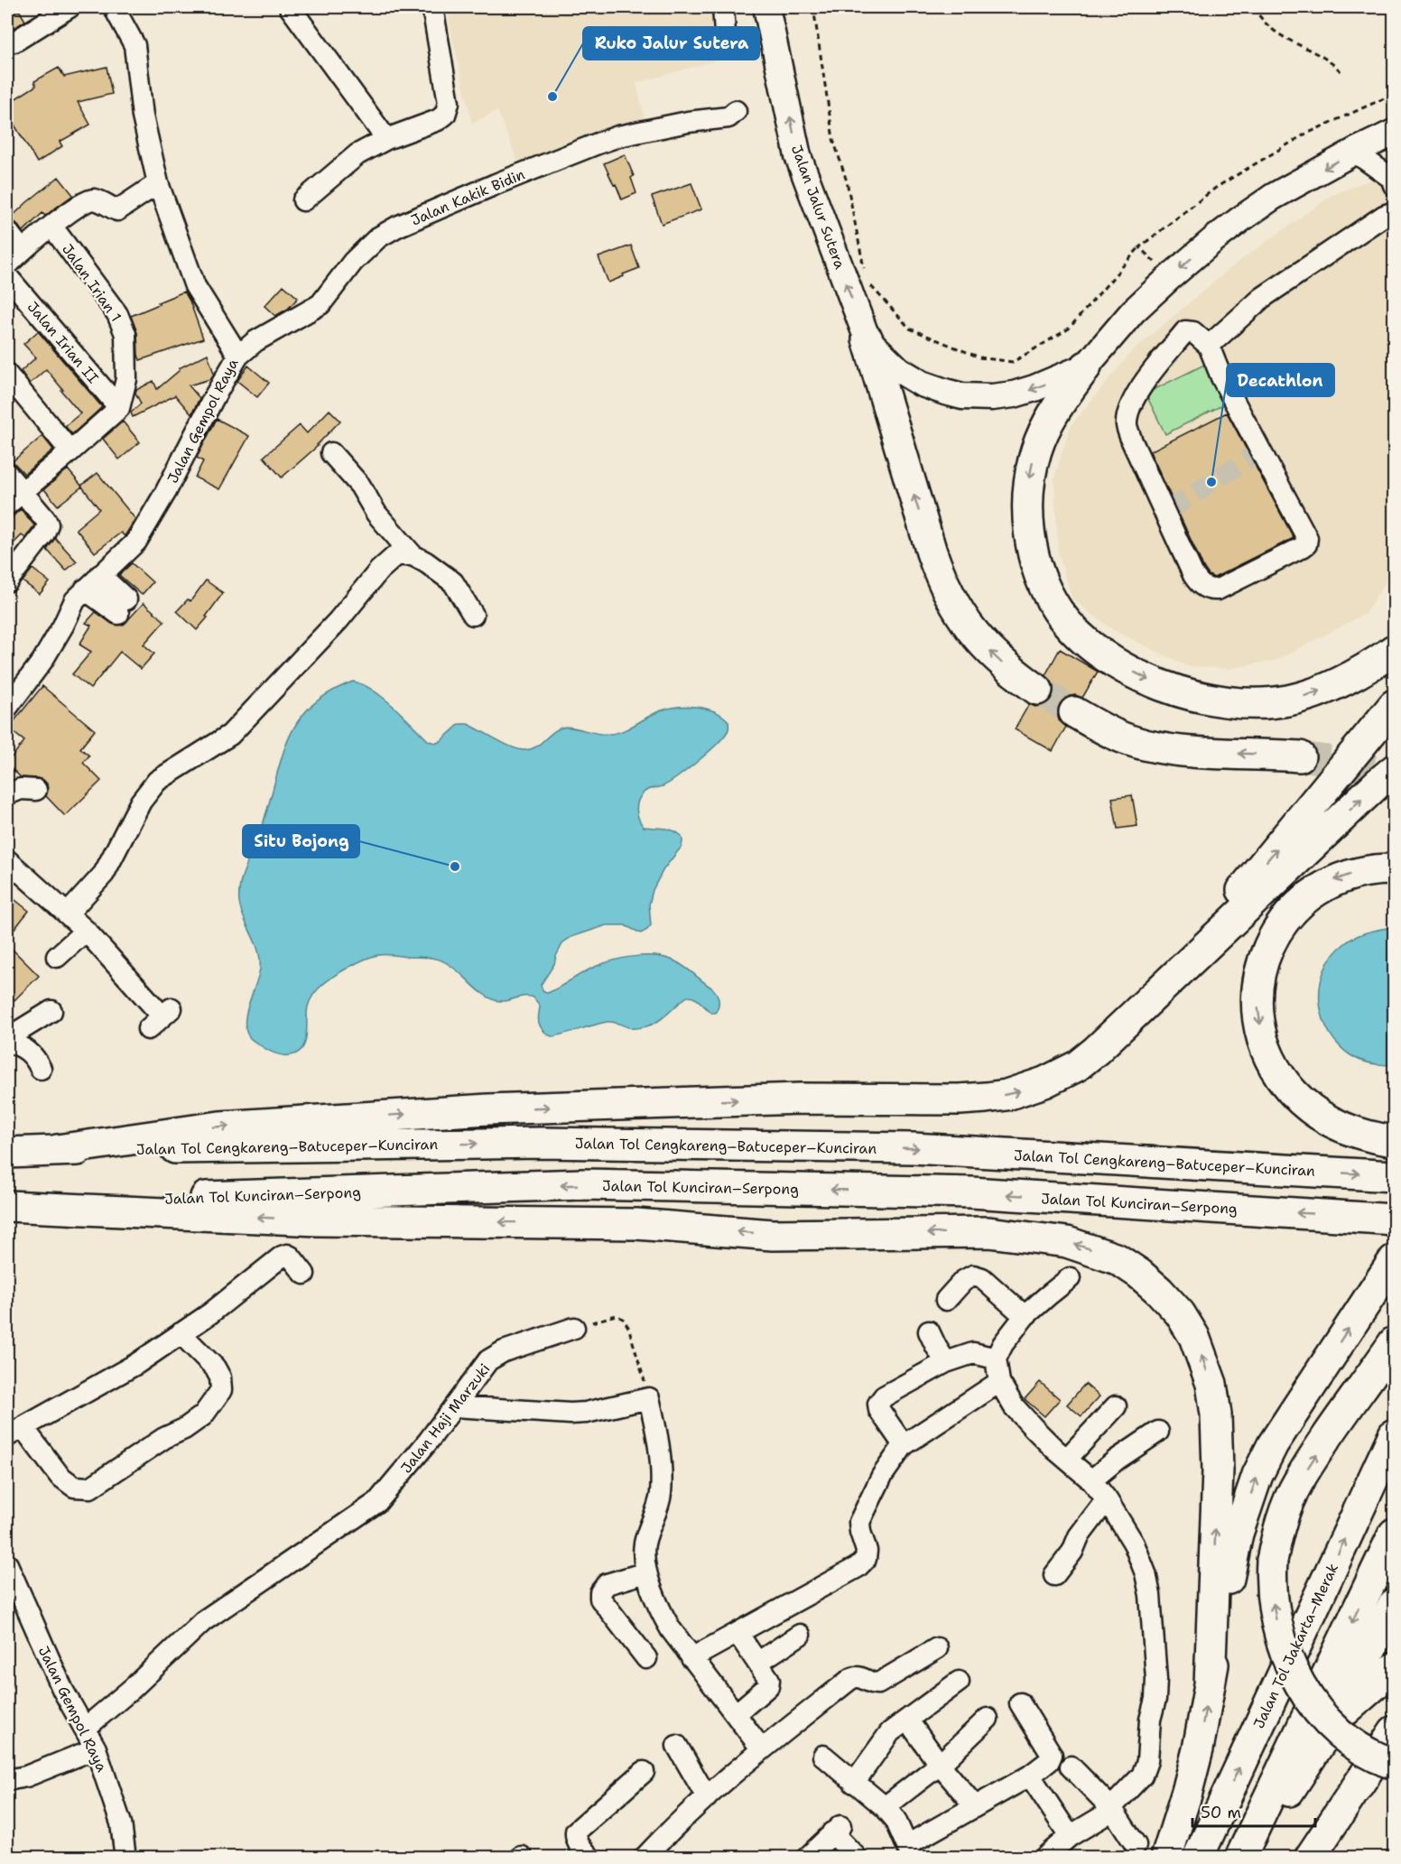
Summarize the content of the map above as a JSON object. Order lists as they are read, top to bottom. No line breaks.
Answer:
{"streets":{"highway":["Jalan Tol Cengkareng–Batuceper–Kunciran","Jalan Tol Kunciran–Serpong","Jalan Tol Jakarta–Merak"],"main road":["Jalan Jalur Sutera"],"street":["Jalan Kakik Bidin","Jalan Irian 1","Jalan Irian II","Jalan Gempol Raya","Jalan Haji Marzuki"]},"crossings":[["Jalan Kakik Bidin","Jalan Gempol Raya"],["Jalan Irian 1","Jalan Irian II"],["Jalan Gempol Raya","Jalan Haji Marzuki"]],"one_way":["Jalan Jalur Sutera"],"places":["Ruko Jalur Sutera","Decathlon","Situ Bojong"],"scale_bar":"50 m"}
